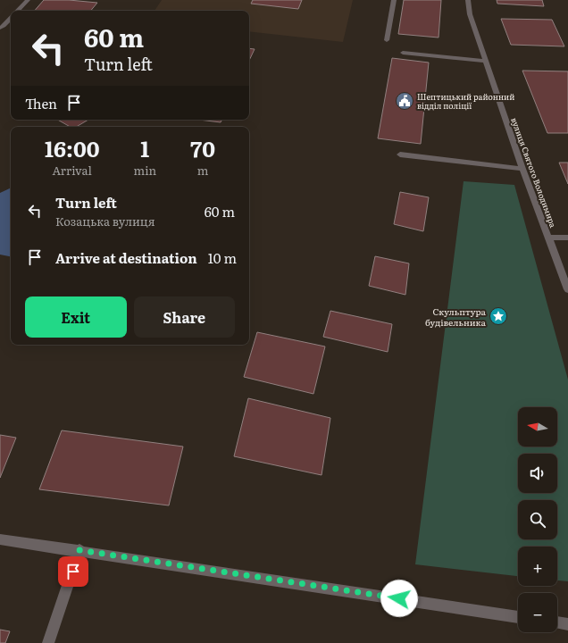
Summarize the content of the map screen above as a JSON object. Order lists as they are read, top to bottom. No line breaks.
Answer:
{"streets":{"street":["вулиця Святого Володимира"]},"places":{"public building":["Шептицький районний відділ поліції"],"place":["Скульптура будівельника"]},"north":"left","page":{"turn":["60 m","Turn left"],"then":"Then","eta":["16:00","Arrival","1","min","70","m"],"list":[{"name":"Turn left","note":"Козацька вулиця","value":"60 m"},{"name":"Arrive at destination","value":"10 m"}],"buttons":["Exit","Share"],"map_buttons":["+","−"]}}
